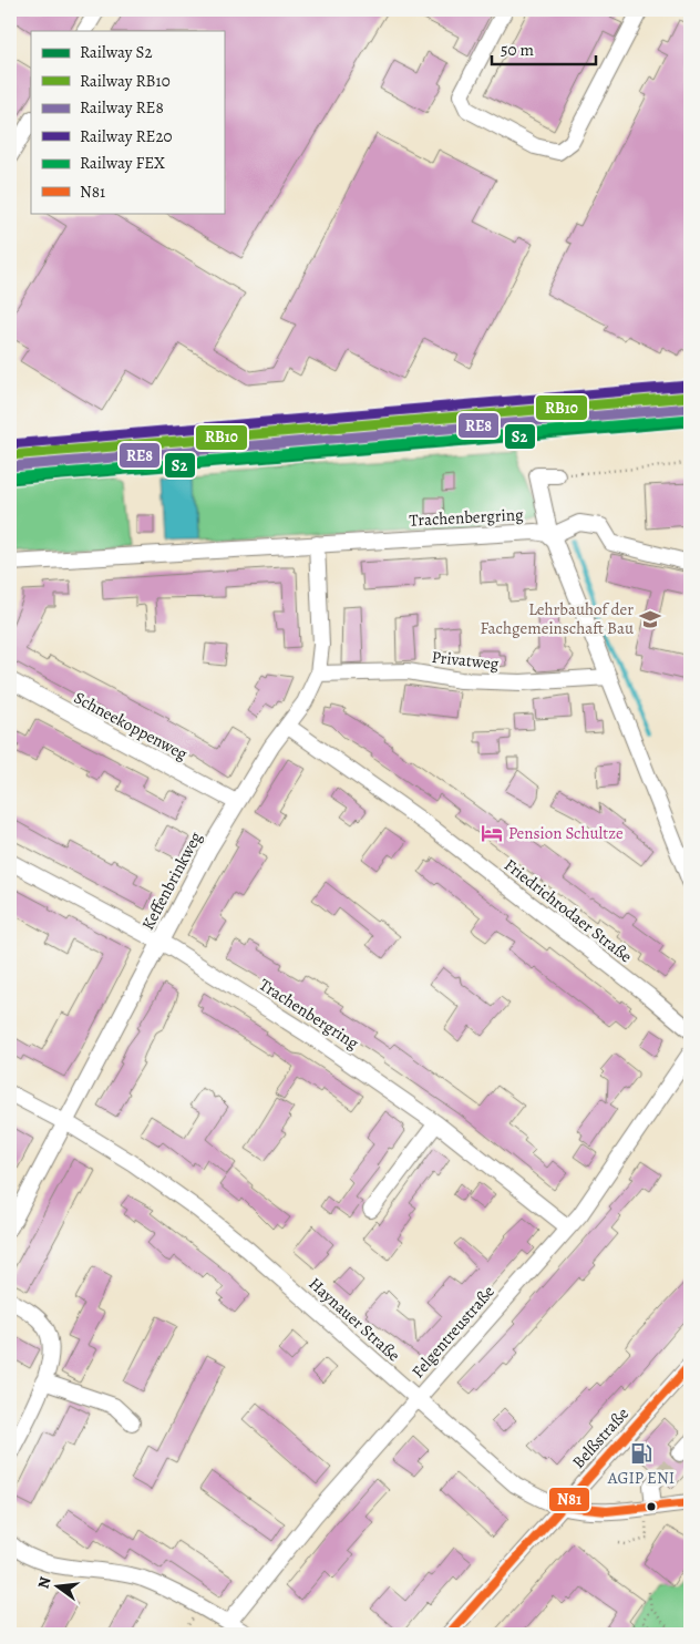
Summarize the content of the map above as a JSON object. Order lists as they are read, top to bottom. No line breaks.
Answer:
{"streets":{"street":["Trachenbergring","Privatweg","Schneekoppenweg","Keffenbrinkweg","Friedrichrodaer Straße","Haynauer Straße","Felgentreustraße","Belßstraße"]},"crossings":[["Trachenbergring","Keffenbrinkweg"],["Trachenbergring","Felgentreustraße"],["Privatweg","Keffenbrinkweg"],["Schneekoppenweg","Keffenbrinkweg"],["Keffenbrinkweg","Friedrichrodaer Straße"],["Keffenbrinkweg","Haynauer Straße"],["Haynauer Straße","Felgentreustraße"],["Haynauer Straße","Belßstraße"]],"places":{"school or university":["Lehrbauhof der Fachgemeinschaft Bau"],"hotel":["Pension Schultze"],"fuel station":["AGIP ENI"]},"lines":["rail line RE20","rail line RB10","rail line RE8","rail line FEX","rail line S2","transit line N81"],"legend":["Railway S2","Railway RB10","Railway RE8","Railway RE20","Railway FEX","N81"],"scale_bar":"50 m","north":"left"}
